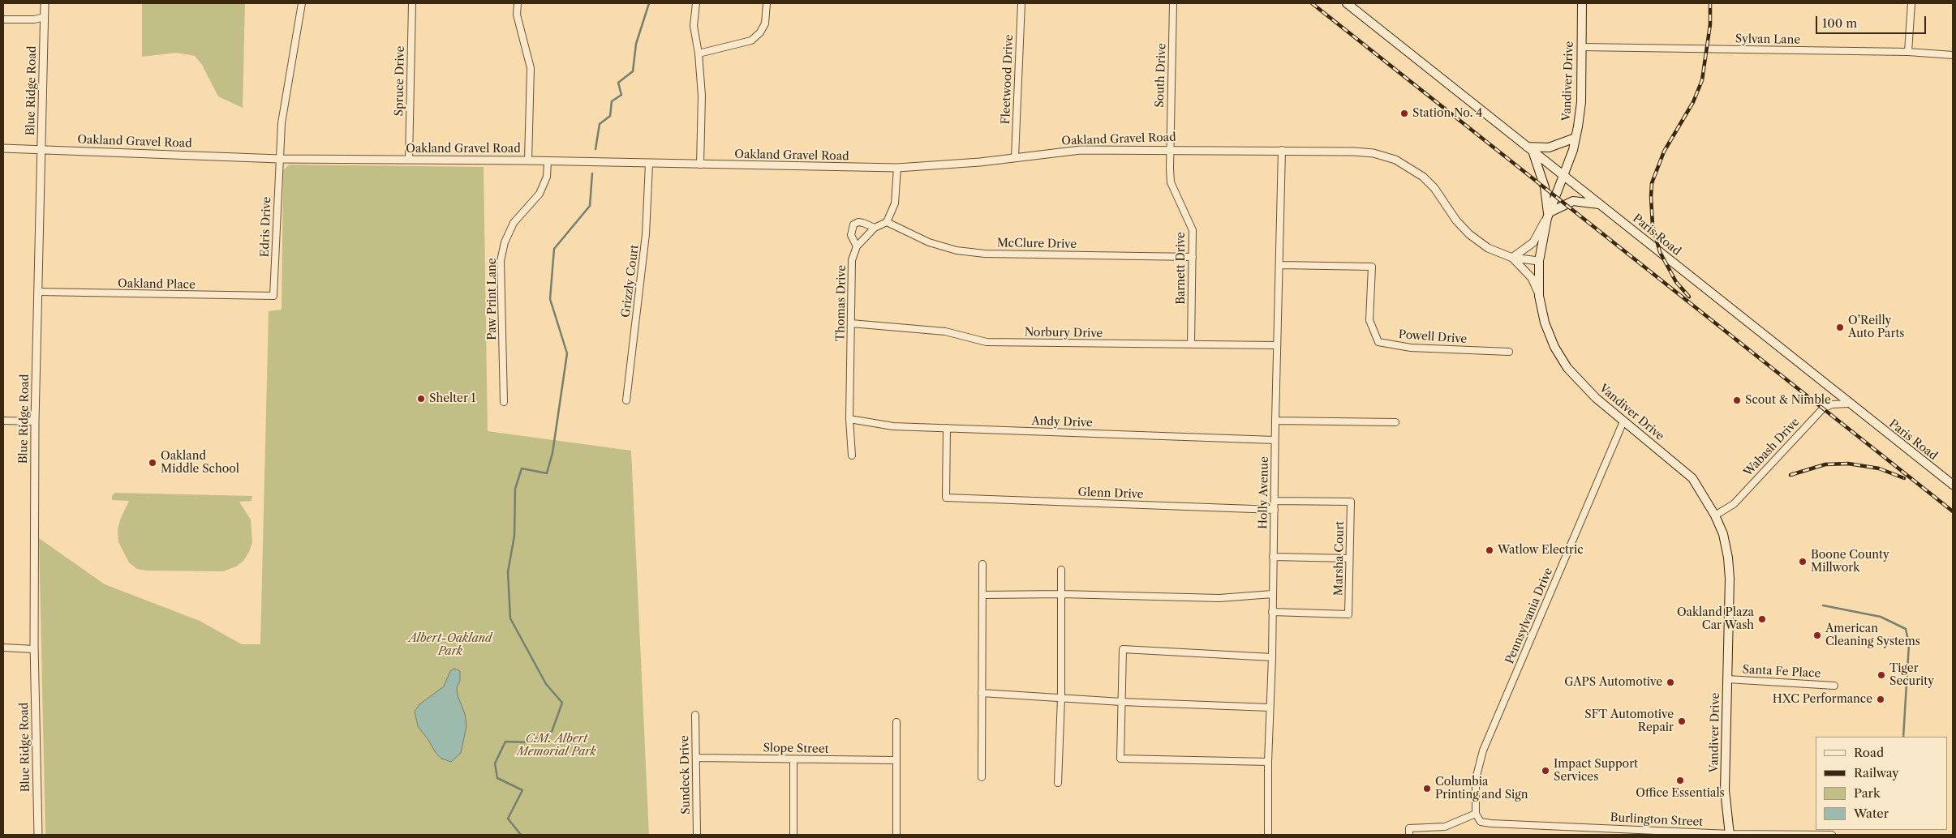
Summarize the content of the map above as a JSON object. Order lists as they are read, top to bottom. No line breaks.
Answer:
{"streets":{"main road":["Vandiver Drive","Paris Road"],"street":["Sylvan Lane","South Drive","Fleetwood Drive","Spruce Drive","Blue Ridge Road","Oakland Gravel Road","Edris Drive","McClure Drive","Barnett Drive","Grizzly Court","Oakland Place","Paw Print Lane","Thomas Drive","Norbury Drive","Powell Drive","Andy Drive","Wabash Drive","Holly Avenue","Glenn Drive","Marsha Court","Pennsylvania Drive","Santa Fe Place","Slope Street","Sundeck Drive","Burlington Street"]},"crossings":[["Sylvan Lane","Vandiver Drive"],["South Drive","Oakland Gravel Road"],["South Drive","Barnett Drive"],["Fleetwood Drive","Oakland Gravel Road"],["Spruce Drive","Oakland Gravel Road"],["Vandiver Drive","Oakland Gravel Road"],["Vandiver Drive","Paris Road"],["Vandiver Drive","Wabash Drive"],["Vandiver Drive","Pennsylvania Drive"],["Vandiver Drive","Santa Fe Place"],["Vandiver Drive","Burlington Street"],["Blue Ridge Road","Oakland Gravel Road"],["Blue Ridge Road","Oakland Place"],["Oakland Gravel Road","Edris Drive"],["Oakland Gravel Road","Barnett Drive"],["Oakland Gravel Road","Grizzly Court"],["Oakland Gravel Road","Paw Print Lane"],["Oakland Gravel Road","Holly Avenue"],["Edris Drive","Oakland Place"],["Paris Road","Wabash Drive"],["McClure Drive","Barnett Drive"],["McClure Drive","Thomas Drive"],["Barnett Drive","Norbury Drive"],["Thomas Drive","Norbury Drive"],["Thomas Drive","Andy Drive"],["Norbury Drive","Holly Avenue"],["Powell Drive","Holly Avenue"],["Andy Drive","Holly Avenue"],["Andy Drive","Glenn Drive"],["Holly Avenue","Glenn Drive"],["Holly Avenue","Marsha Court"],["Pennsylvania Drive","Burlington Street"],["Slope Street","Sundeck Drive"]],"parks":["Albert-Oakland Park","C.M. Albert Memorial Park"],"places":["Station No. 4","O’Reilly Auto Parts","Shelter 1","Scout & Nimble","Oakland Middle School","Watlow Electric","Boone County Millwork","Oakland Plaza Car Wash","American Cleaning Systems","Tiger Security","GAPS Automotive","HXC Performance","SFT Automotive Repair","Impact Support Services","Office Essentials","Columbia Printing and Sign"],"legend":["Road","Railway","Park","Water"],"scale_bar":"100 m"}
